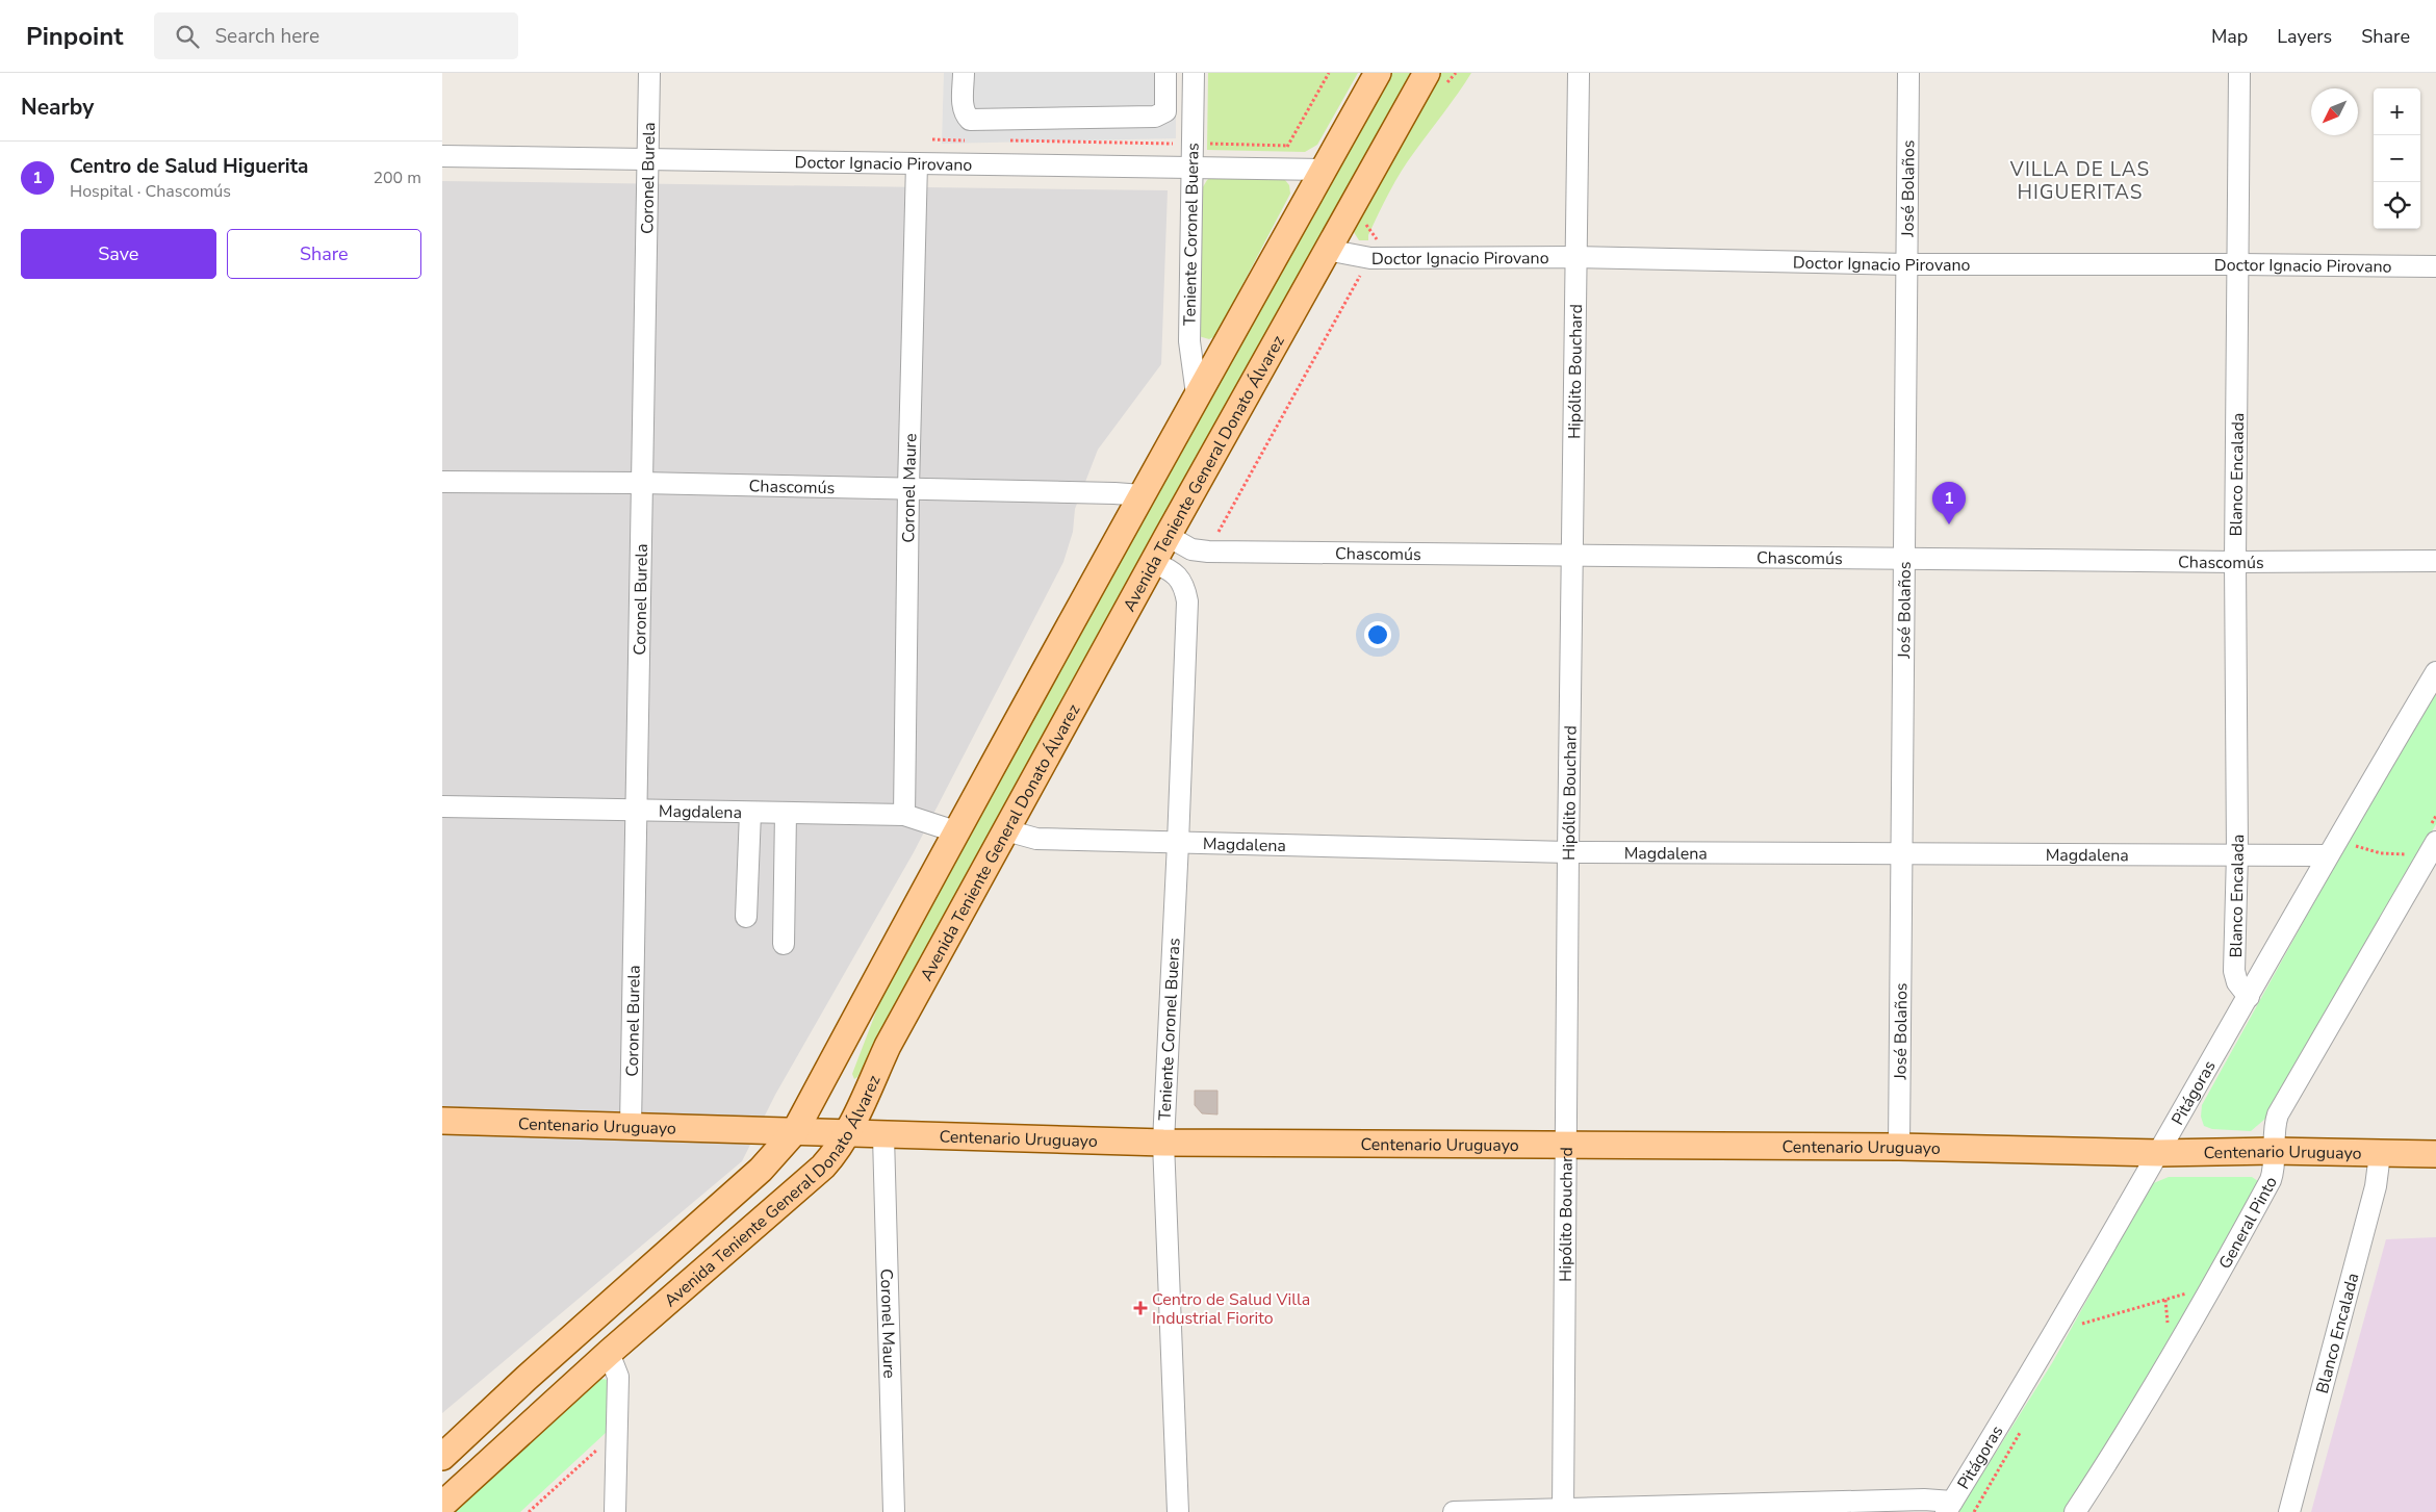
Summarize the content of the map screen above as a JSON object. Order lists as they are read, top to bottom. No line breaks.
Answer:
{"streets":{"main road":["Avenida Teniente General Donato Álvarez","Centenario Uruguayo"],"street":["Doctor Ignacio Pirovano","Coronel Burela","José Bolaños","Teniente Coronel Bueras","Hipólito Bouchard","Blanco Encalada","Chascomús","Coronel Maure","Magdalena","Pitágoras","General Pinto"]},"crossings":[["Doctor Ignacio Pirovano","Coronel Burela"],["Doctor Ignacio Pirovano","José Bolaños"],["Doctor Ignacio Pirovano","Teniente Coronel Bueras"],["Doctor Ignacio Pirovano","Hipólito Bouchard"],["Doctor Ignacio Pirovano","Avenida Teniente General Donato Álvarez"],["Doctor Ignacio Pirovano","Blanco Encalada"],["Doctor Ignacio Pirovano","Coronel Maure"],["Coronel Burela","Chascomús"],["Coronel Burela","Magdalena"],["Coronel Burela","Centenario Uruguayo"],["José Bolaños","Chascomús"],["José Bolaños","Magdalena"],["José Bolaños","Centenario Uruguayo"],["Teniente Coronel Bueras","Avenida Teniente General Donato Álvarez"],["Teniente Coronel Bueras","Magdalena"],["Teniente Coronel Bueras","Centenario Uruguayo"],["Hipólito Bouchard","Chascomús"],["Hipólito Bouchard","Magdalena"],["Hipólito Bouchard","Centenario Uruguayo"],["Avenida Teniente General Donato Álvarez","Chascomús"],["Avenida Teniente General Donato Álvarez","Magdalena"],["Avenida Teniente General Donato Álvarez","Centenario Uruguayo"],["Blanco Encalada","Chascomús"],["Blanco Encalada","Magdalena"],["Blanco Encalada","Pitágoras"],["Blanco Encalada","Centenario Uruguayo"],["Chascomús","Coronel Maure"],["Coronel Maure","Magdalena"],["Coronel Maure","Centenario Uruguayo"],["Magdalena","Pitágoras"],["Pitágoras","Centenario Uruguayo"],["Centenario Uruguayo","General Pinto"]],"districts":["VILLA DE LAS HIGUERITAS"],"places":{"health":["Centro de Salud Villa Industrial Fiorito"]},"north":"bottom left","page":{"header":"Pinpoint","search":"Search here","nav":["Map","Layers","Share"],"heading":"Nearby","map_buttons":["+","−"],"list":[{"mark":"1","name":"Centro de Salud Higuerita","note":"Hospital · Chascomús","value":"200 m"}],"buttons":["Save","Share"],"pins":"1"}}
